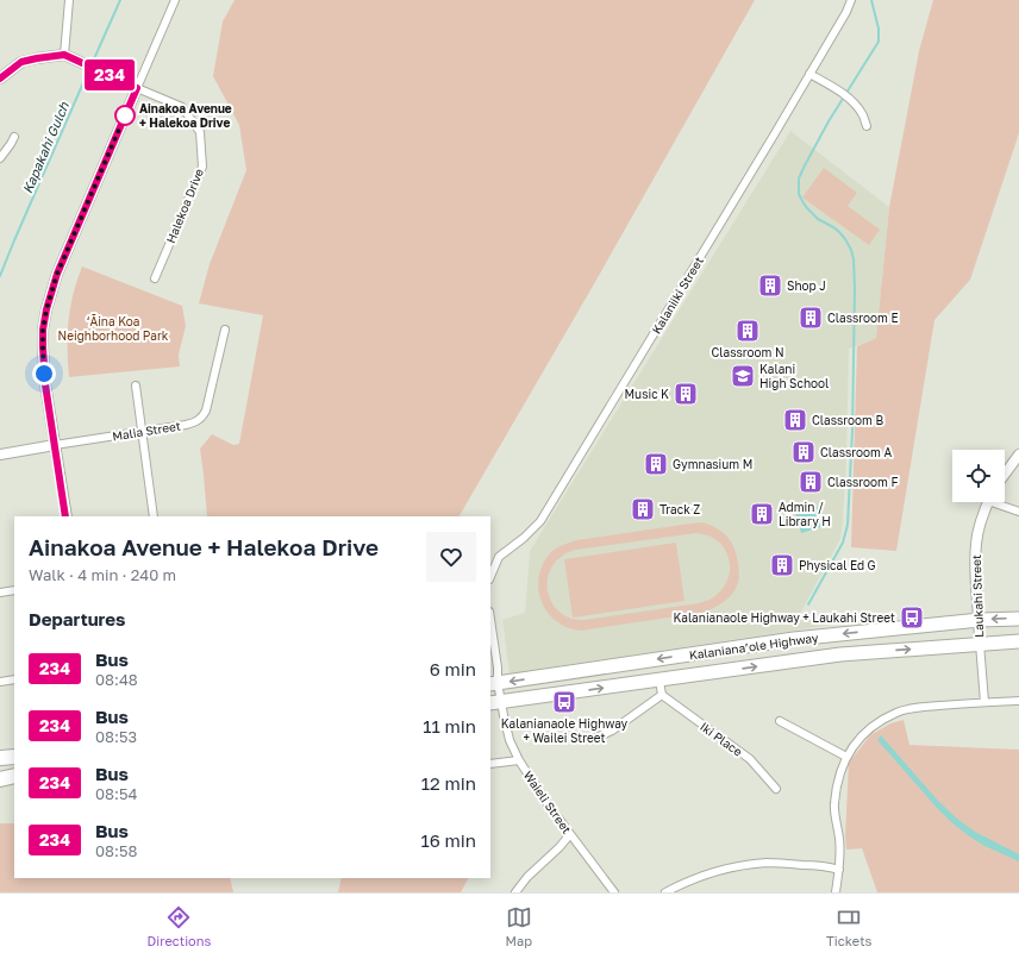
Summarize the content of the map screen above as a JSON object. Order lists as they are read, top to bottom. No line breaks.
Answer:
{"streets":{"highway":["Kalaniana’ole Highway"],"street":["Halekoa Drive","Kalaniiki Street","Malia Street","Laukahi Street","Iki Place","Waieli Street"]},"crossings":[["Laukahi Street","Kalaniana’ole Highway"],["Kalaniana’ole Highway","Waieli Street"]],"water":["Kapakahi Gulch"],"parks":["‘Āina Koa Neighborhood Park"],"places":{"other":["Ainakoa Avenue + Halekoa Drive"],"building":["Shop J","Classroom E","Classroom N","Music K","Classroom B","Classroom A","Gymnasium M","Classroom F","Track Z","Admin / Library H","Physical Ed G"],"school or university":["Kalani High School"],"bus stop":["Kalanianaole Highway + Laukahi Street","Kalanianaole Highway + Wailei Street"]},"lines":["bus line 234"],"page":{"on_map":"234","heading":[["Ainakoa Avenue + Halekoa Drive","Walk · 4 min · 240 m"],"Departures"],"list":[{"mark":"234","name":"Bus","note":"08:48","value":"6 min"},{"mark":"234","name":"Bus","note":"08:53","value":"11 min"},{"mark":"234","name":"Bus","note":"08:54","value":"12 min"},{"mark":"234","name":"Bus","note":"08:58","value":"16 min"}],"tabs":["Directions","Map","Tickets"]}}
